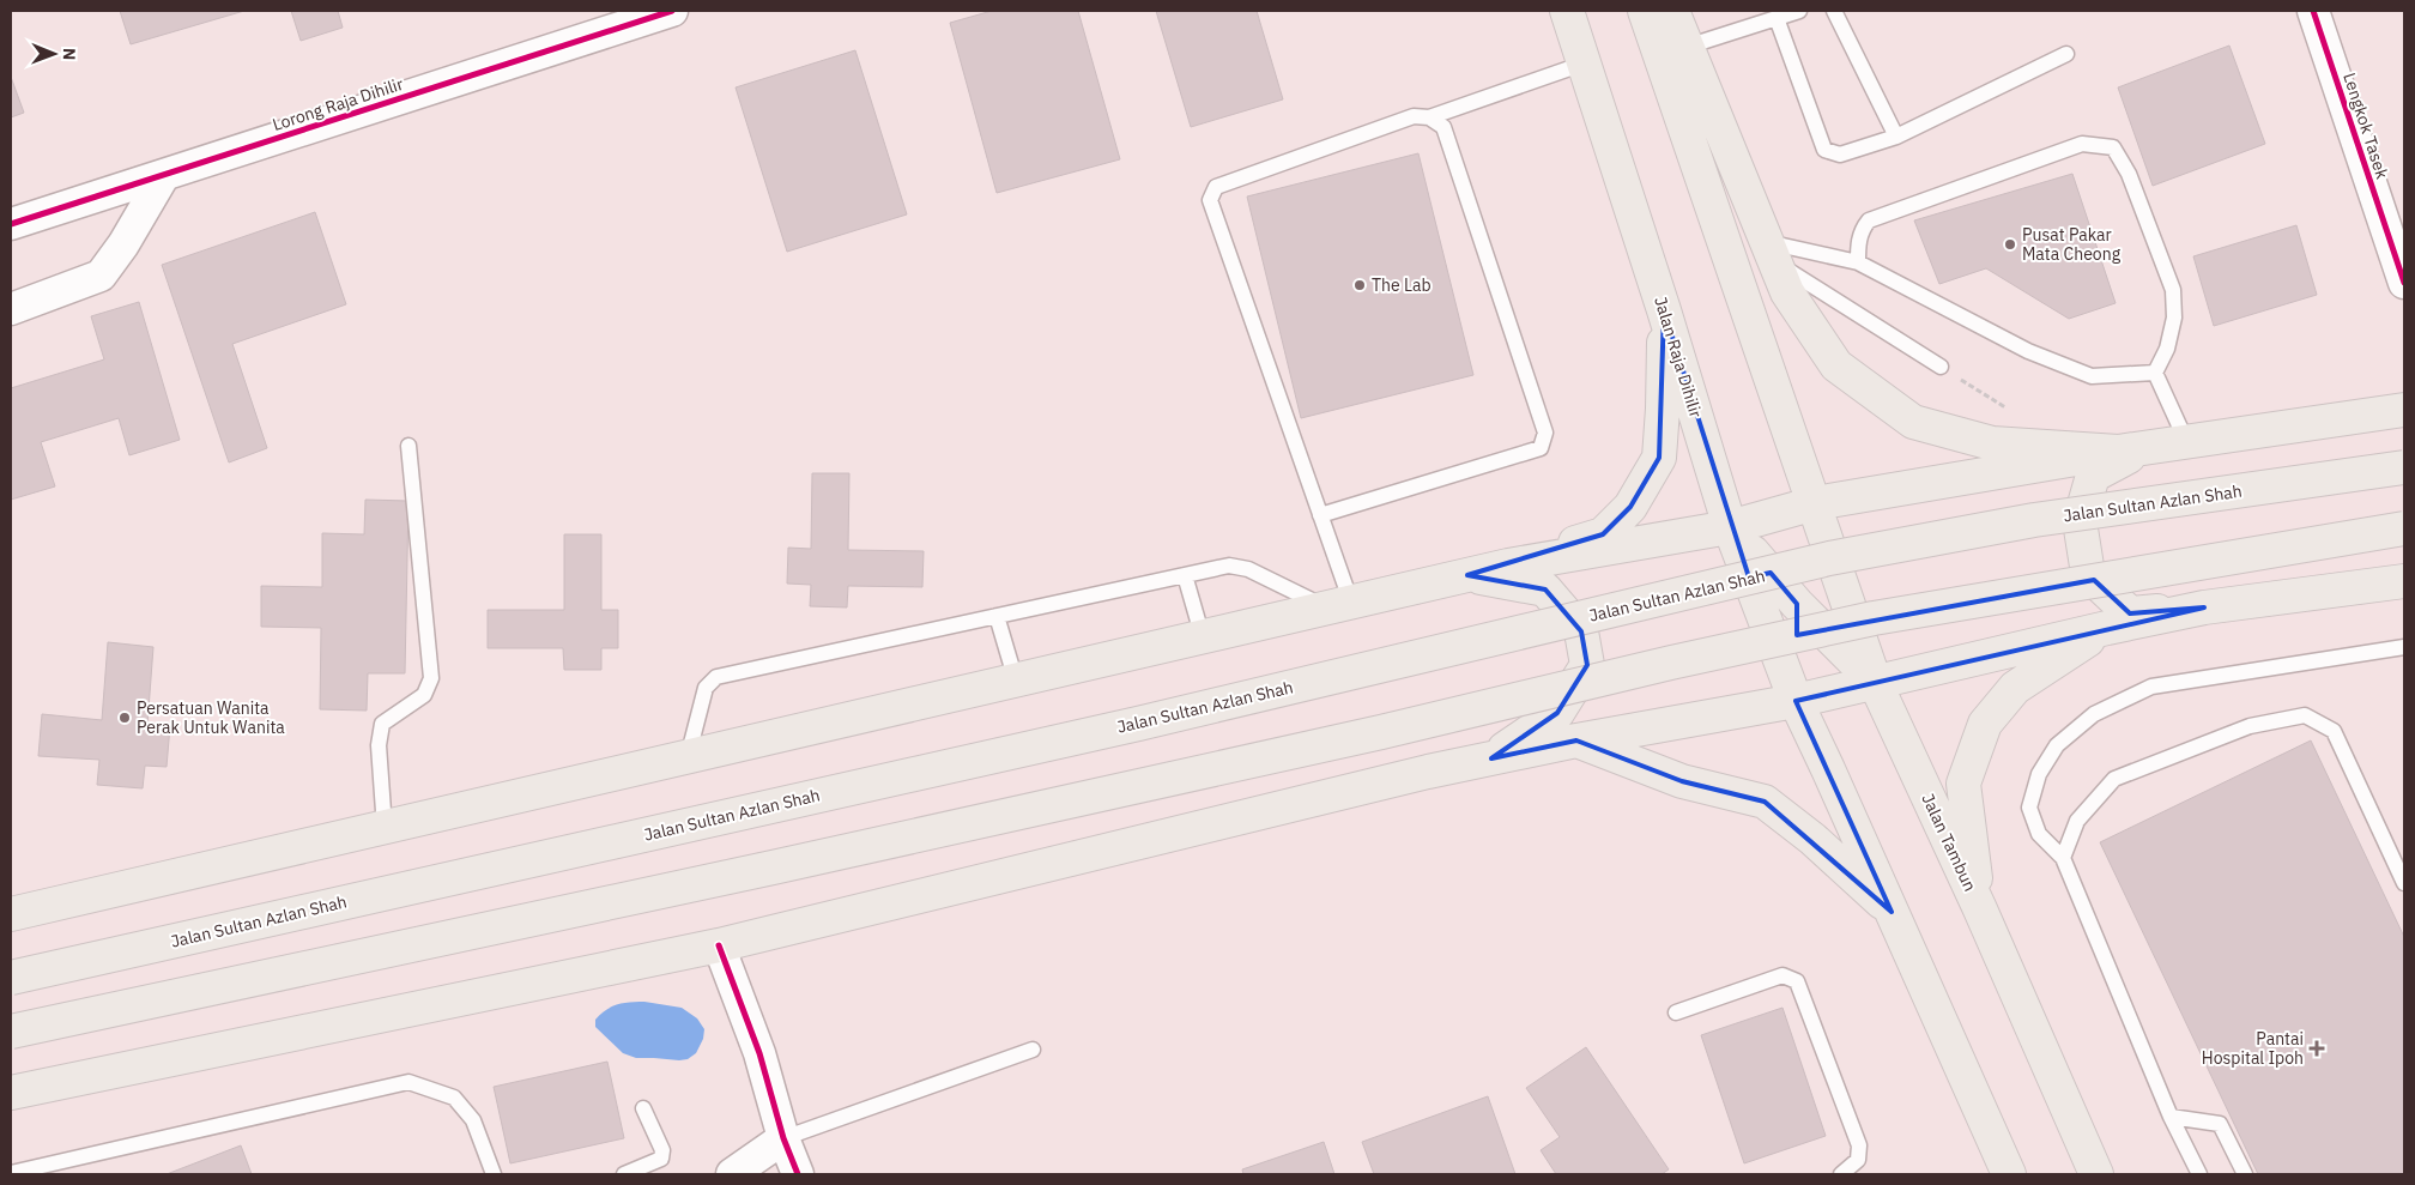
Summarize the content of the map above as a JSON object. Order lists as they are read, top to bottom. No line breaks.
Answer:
{"streets":{"main road":["Jalan Raja Dihilir","Jalan Sultan Azlan Shah","Jalan Tambun"],"street":["Lorong Raja Dihilir","Lengkok Tasek"]},"places":{"other":["Pusat Pakar Mata Cheong","The Lab","Persatuan Wanita Perak Untuk Wanita"],"health":["Pantai Hospital Ipoh"]},"north":"right"}
